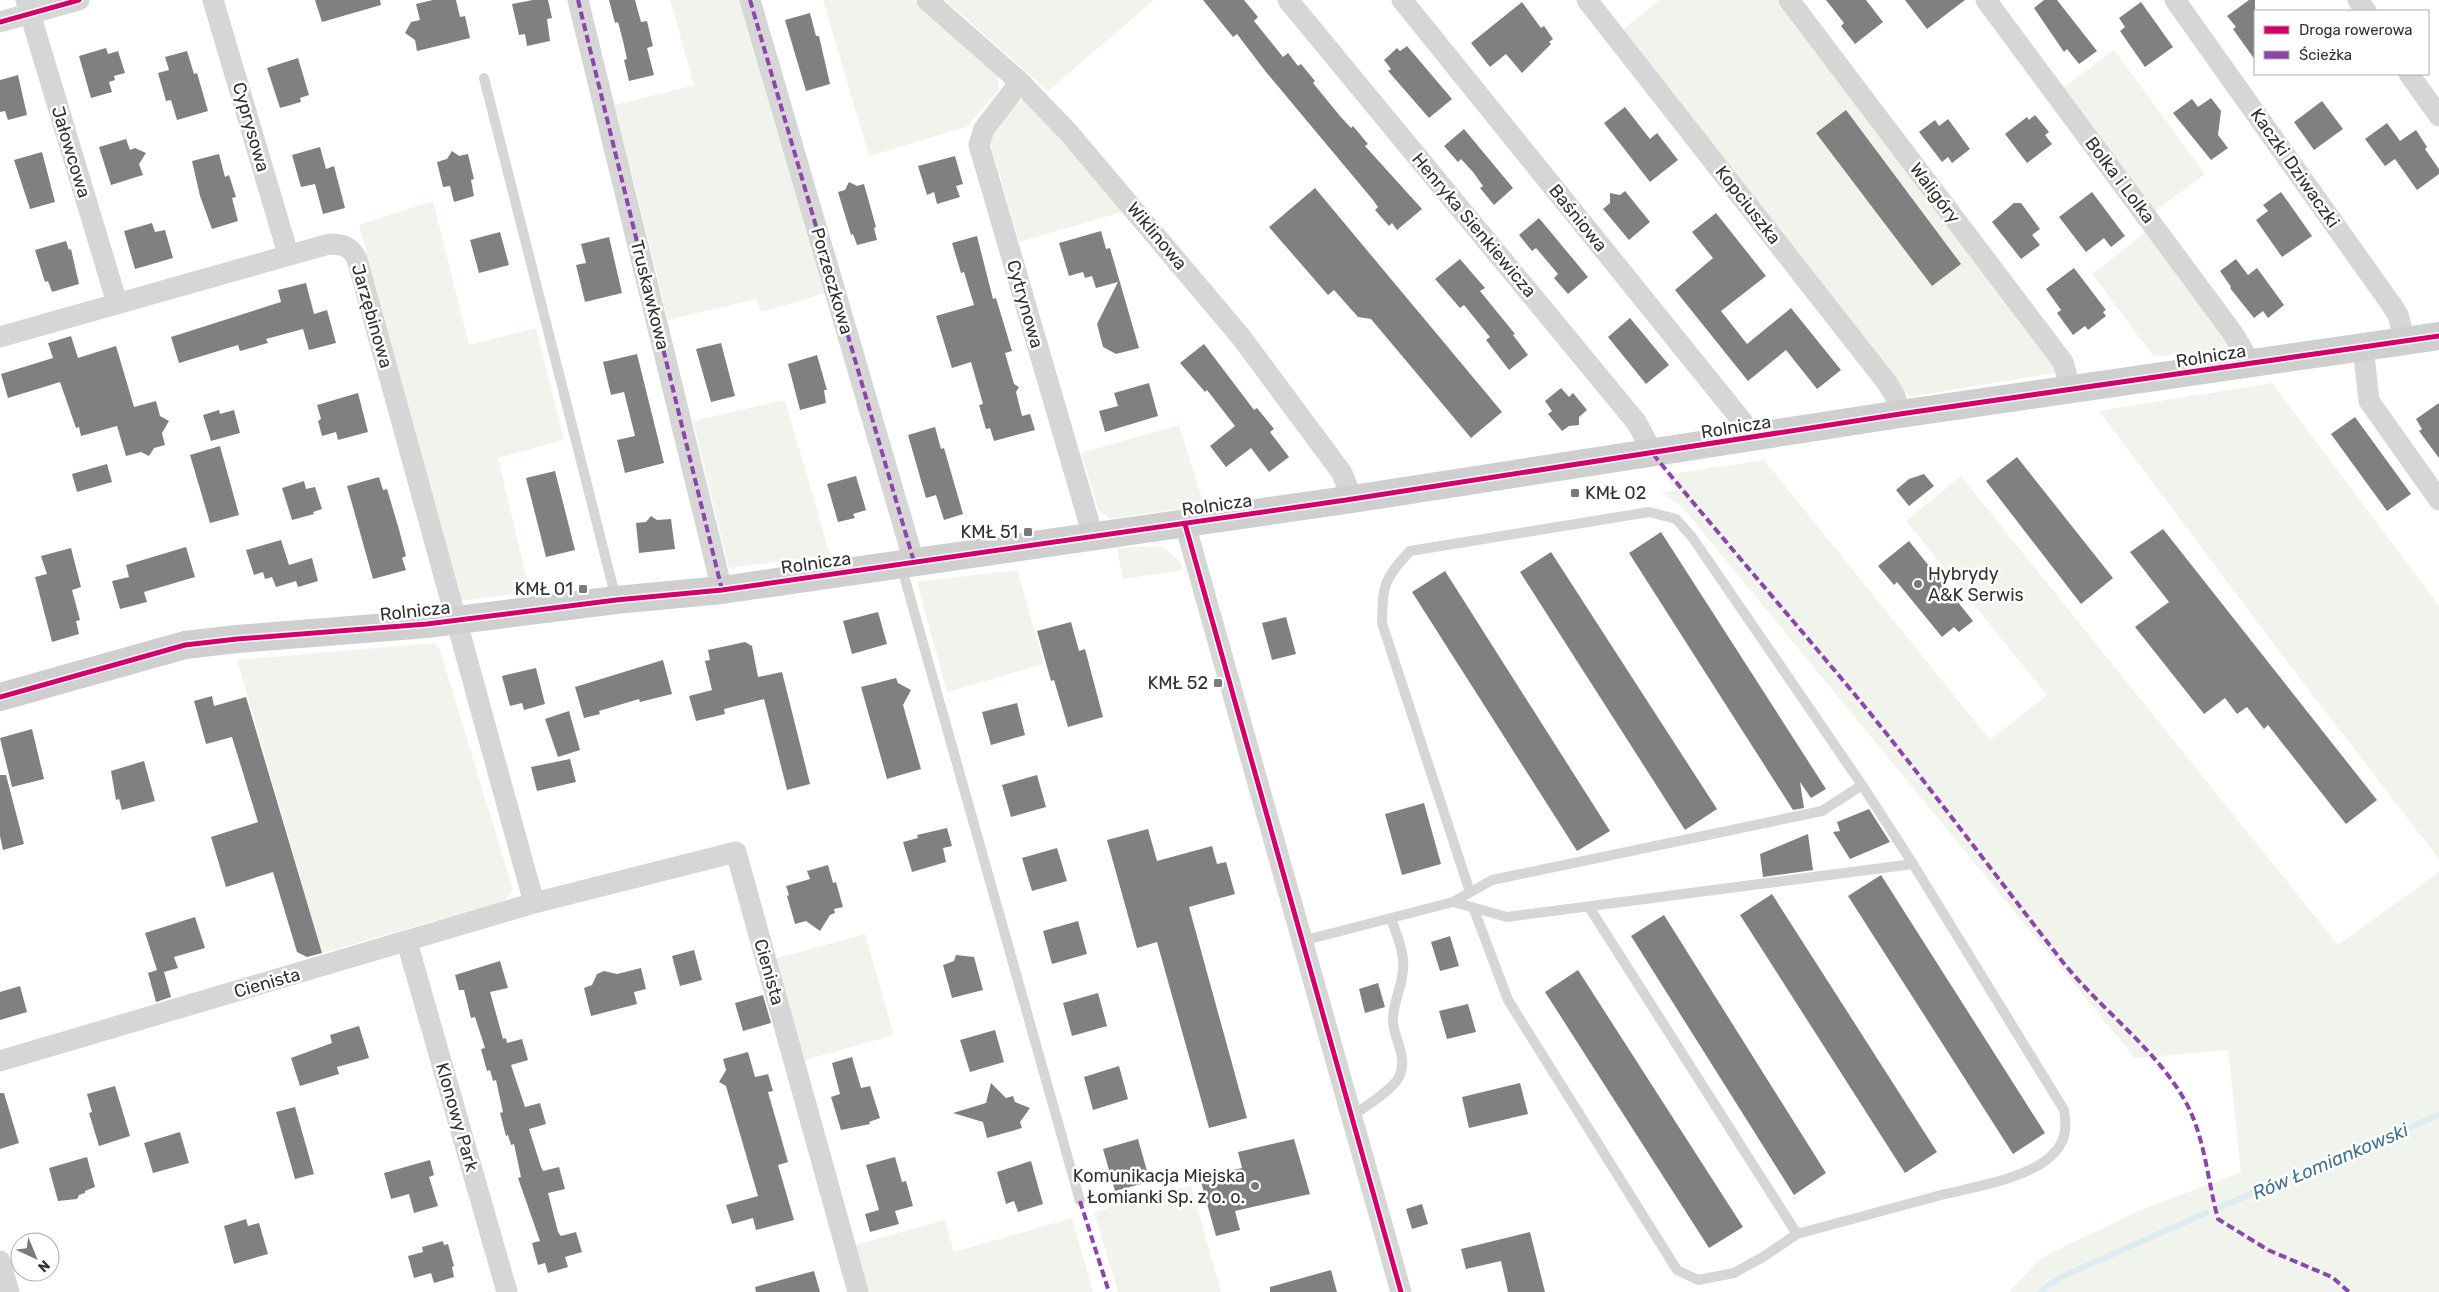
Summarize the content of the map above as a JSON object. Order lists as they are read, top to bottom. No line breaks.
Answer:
{"streets":{"street":["Cyprysowa","Jałowcowa","Kaczki Dziwaczki","Bolka i Lolka","Waligóry","Kopciuszka","Baśniowa","Henryka Sienkiewicza","Wiklinowa","Porzeczkowa","Truskawkowa","Cytrynowa","Jarzębinowa","Rolnicza","Cienista","Klonowy Park"]},"crossings":[["Cyprysowa","Jarzębinowa"],["Jałowcowa","Jarzębinowa"],["Kaczki Dziwaczki","Rolnicza"],["Bolka i Lolka","Rolnicza"],["Waligóry","Rolnicza"],["Kopciuszka","Rolnicza"],["Baśniowa","Rolnicza"],["Henryka Sienkiewicza","Rolnicza"],["Wiklinowa","Cytrynowa"],["Wiklinowa","Rolnicza"],["Porzeczkowa","Rolnicza"],["Truskawkowa","Rolnicza"],["Cytrynowa","Rolnicza"],["Jarzębinowa","Rolnicza"],["Cienista","Klonowy Park"]],"water":["Rów Łomiankowski"],"places":{"transit":["KMŁ 02","KMŁ 51","KMŁ 01","KMŁ 52"],"other":["Hybrydy A&K Serwis","Komunikacja Miejska Łomianki Sp. z o. o."]},"legend":["Droga rowerowa","Ścieżka"],"north":"bottom right"}
